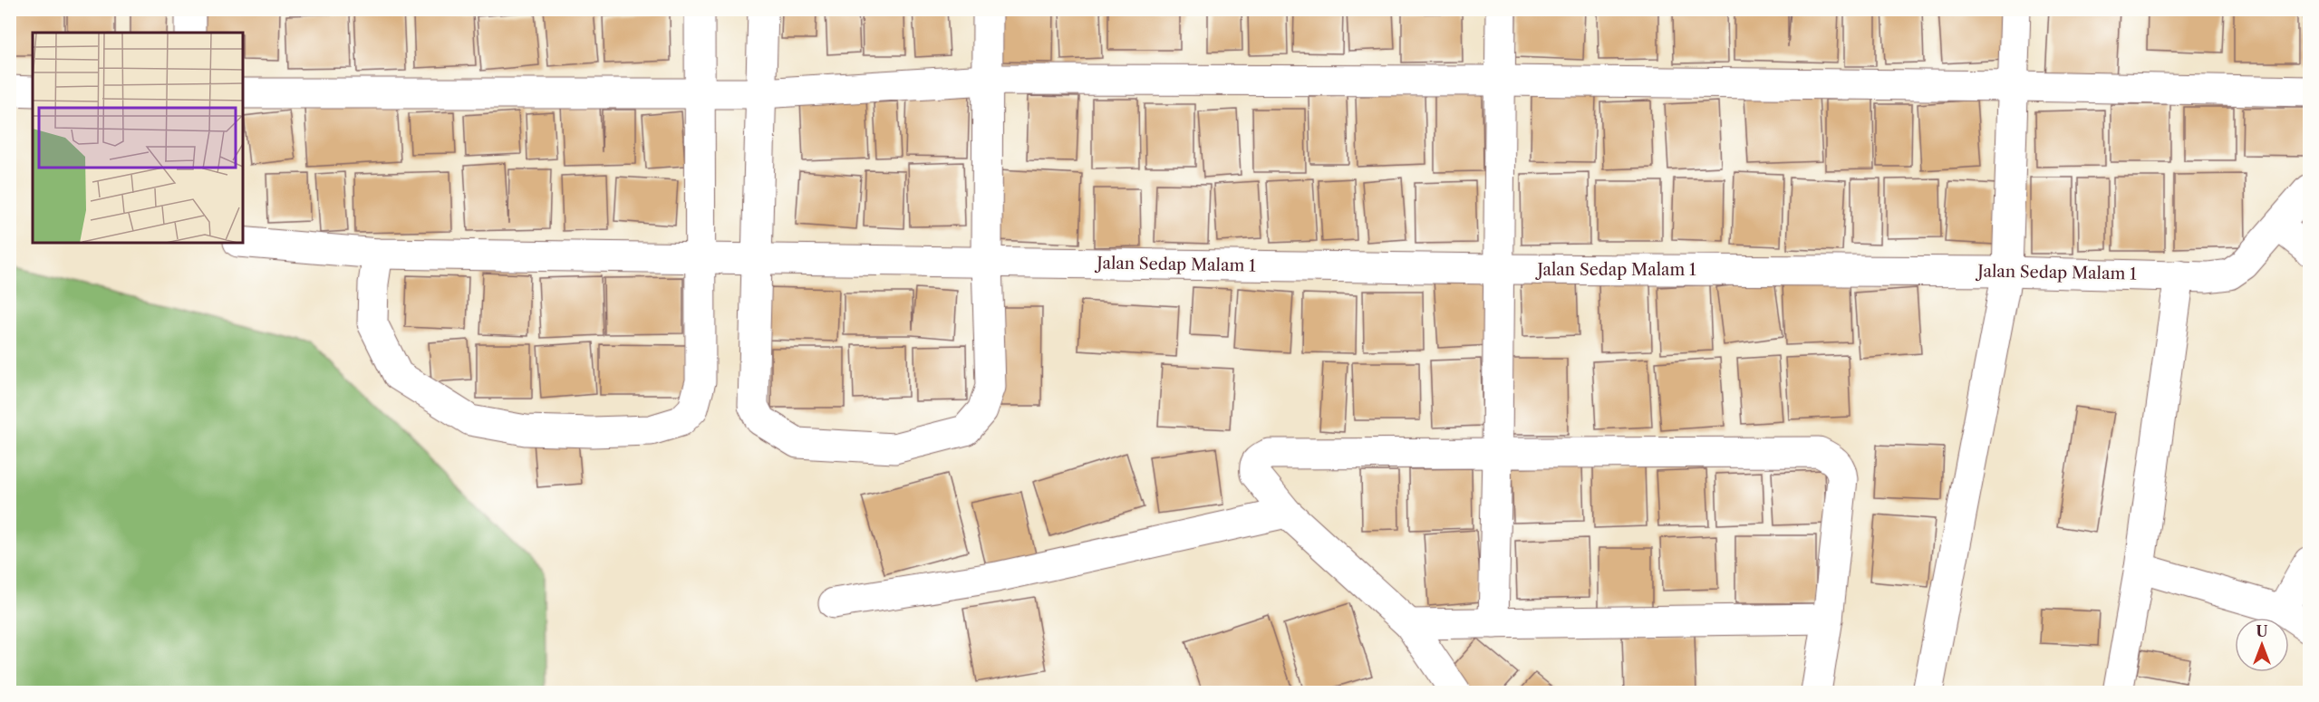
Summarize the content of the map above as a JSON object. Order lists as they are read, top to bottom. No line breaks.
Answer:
{"streets":{"street":["Jalan Sedap Malam 1"]},"north":"top"}
